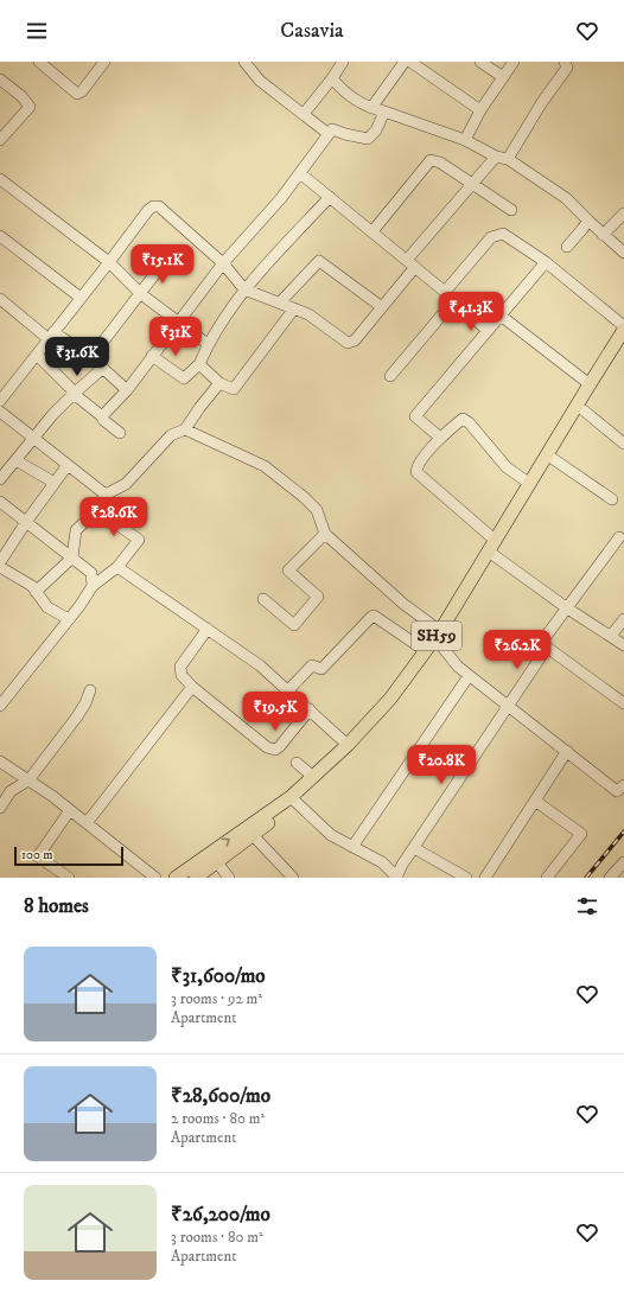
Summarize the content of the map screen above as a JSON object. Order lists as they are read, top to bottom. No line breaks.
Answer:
{"streets":{"main road":["SH59"]},"scale_bar":"100 m","page":{"header":"Casavia","price":["₹15.1K","₹41.3K","₹31K","₹31.6K","₹28.6K","₹26.2K","₹19.5K","₹20.8K"],"scale":"100 m","heading":"8 homes","list":[{"name":"₹31,600/mo","note":"3 rooms · 92 m² · Apartment"},{"name":"₹28,600/mo","note":"2 rooms · 80 m² · Apartment"},{"name":"₹26,200/mo","note":"3 rooms · 80 m² · Apartment"}]}}
